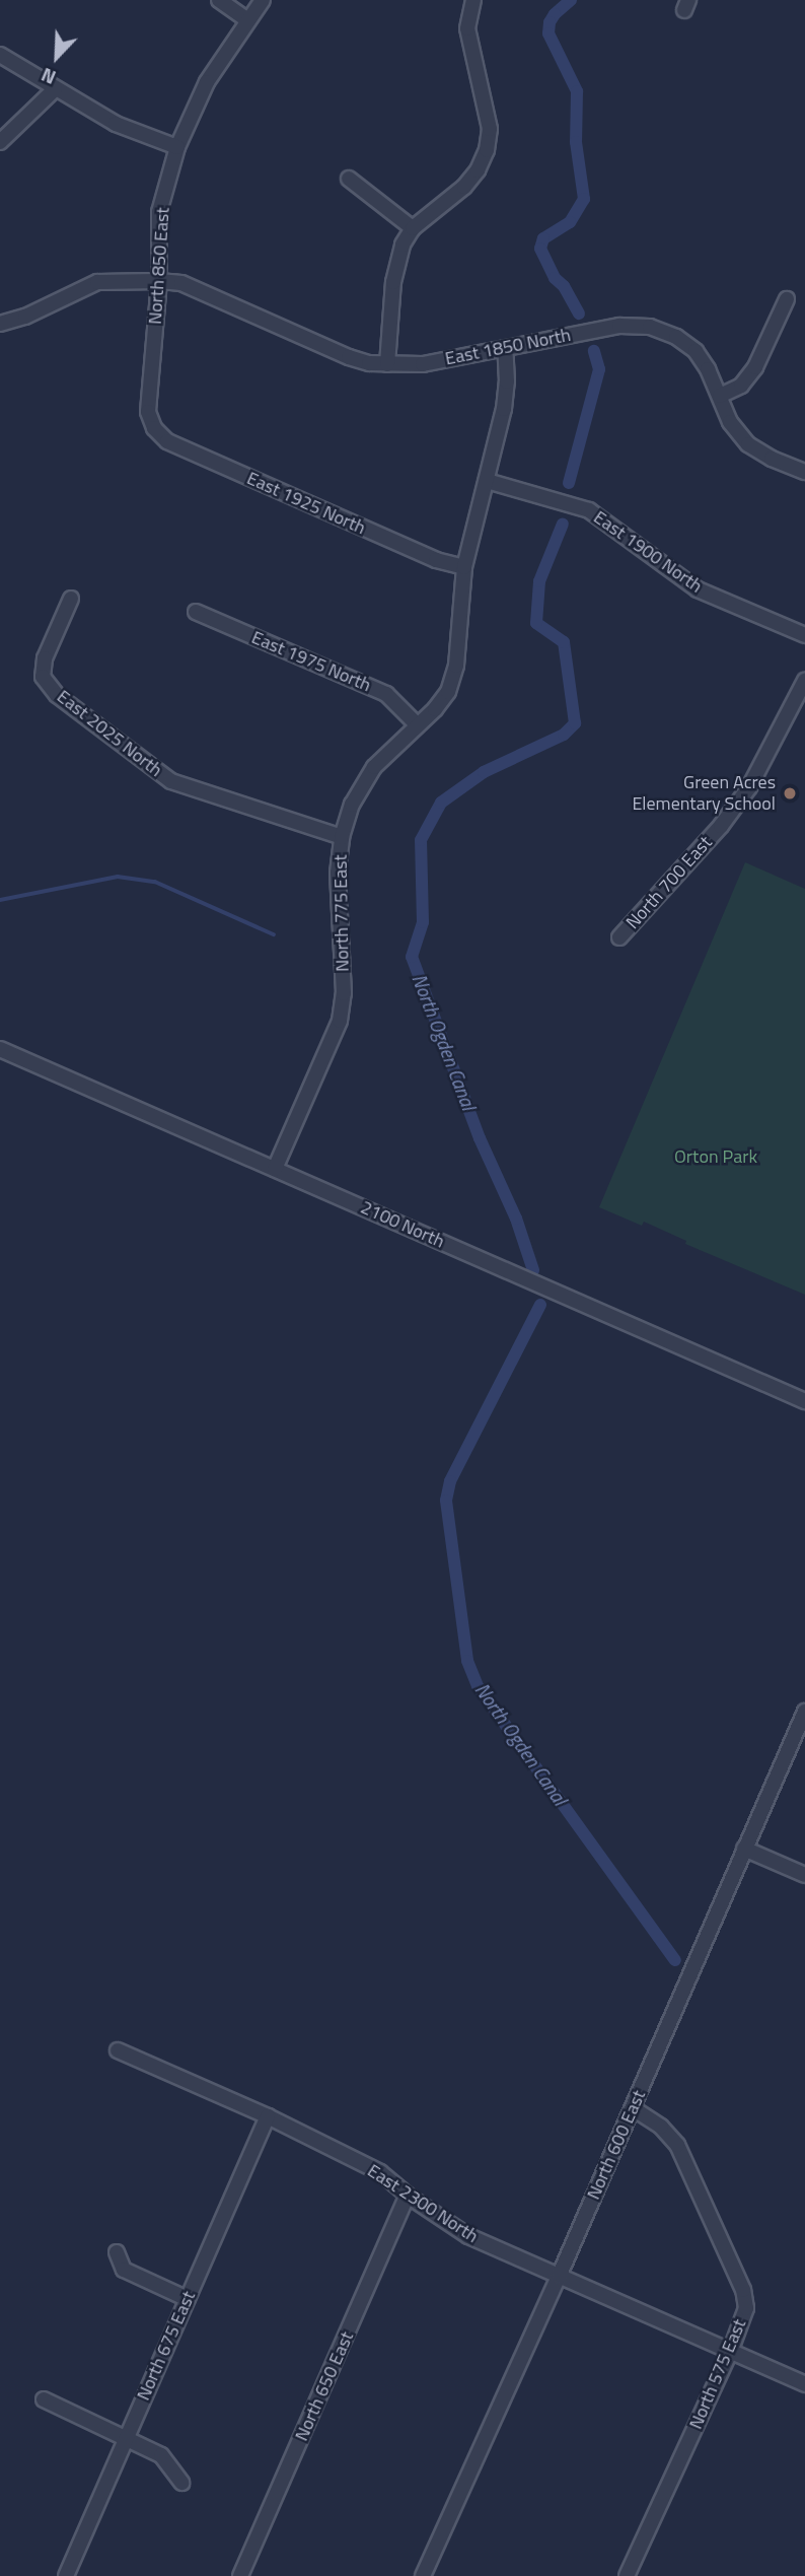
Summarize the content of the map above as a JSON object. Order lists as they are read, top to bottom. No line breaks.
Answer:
{"streets":{"street":["North 850 East","East 1850 North","East 1925 North","East 1900 North","East 1975 North","East 2025 North","North 700 East","North 775 East","2100 North","North 600 East","East 2300 North","North 675 East","North 575 East","North 650 East"]},"crossings":[["North 850 East","East 1850 North"],["North 850 East","East 1925 North"],["East 1850 North","North 775 East"],["East 1925 North","North 775 East"],["East 1900 North","North 775 East"],["East 1975 North","North 775 East"],["East 2025 North","North 775 East"],["North 775 East","2100 North"],["North 600 East","East 2300 North"],["North 600 East","North 575 East"],["East 2300 North","North 675 East"],["East 2300 North","North 575 East"],["East 2300 North","North 650 East"]],"water":["North Ogden Canal"],"parks":["Orton Park"],"places":["Green Acres Elementary School"],"north":"bottom left"}
